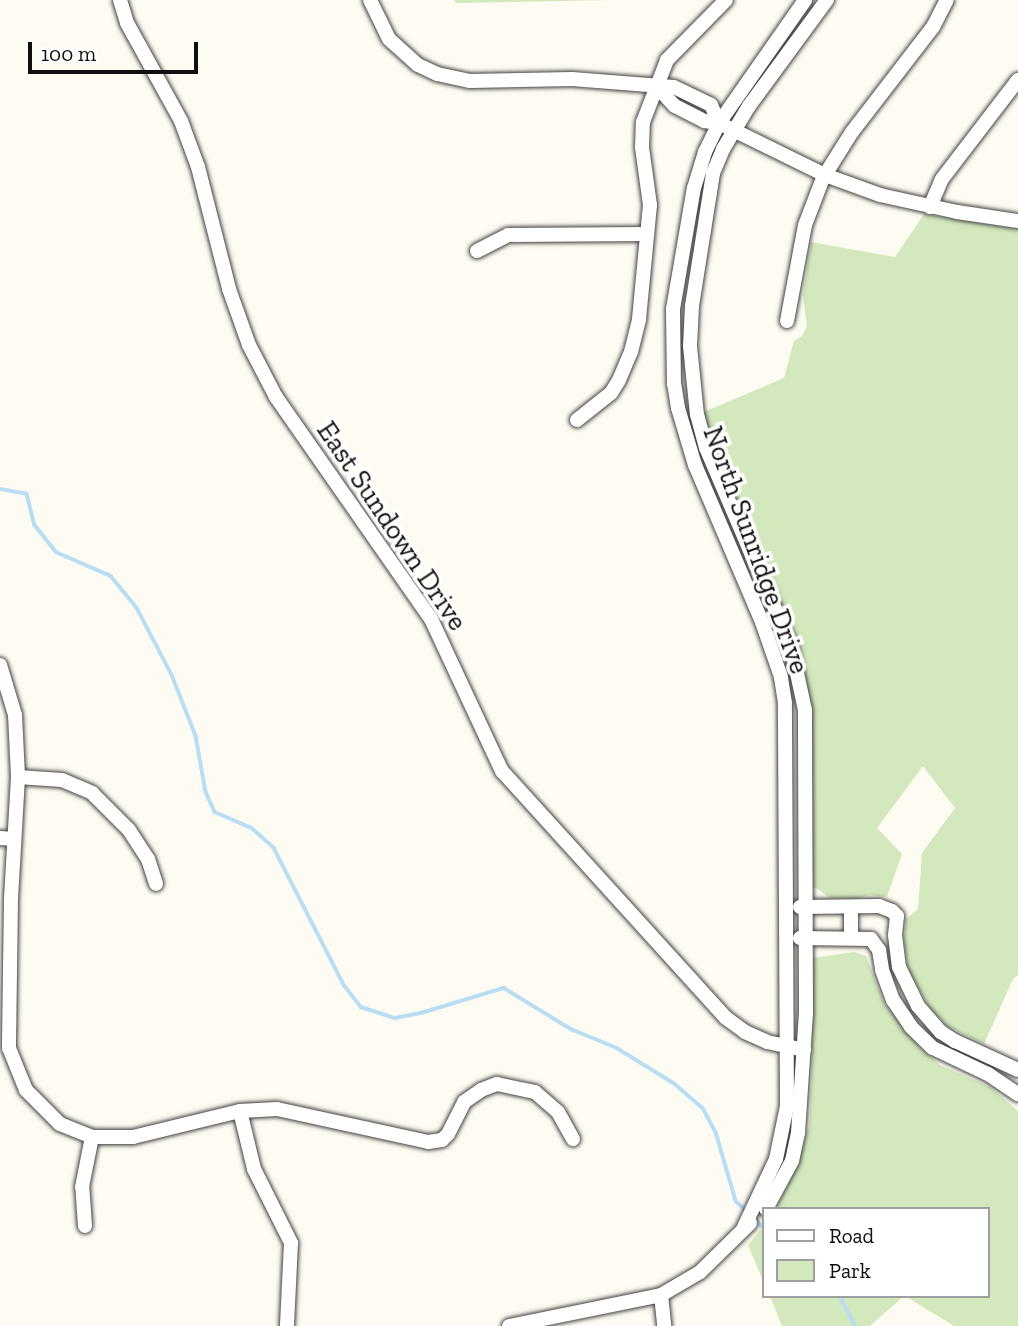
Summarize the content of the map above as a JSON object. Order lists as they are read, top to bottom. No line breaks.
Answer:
{"streets":{"street":["East Sundown Drive","North Sunridge Drive"]},"crossings":[["East Sundown Drive","North Sunridge Drive"]],"legend":["Road","Park"],"scale_bar":"100 m"}
